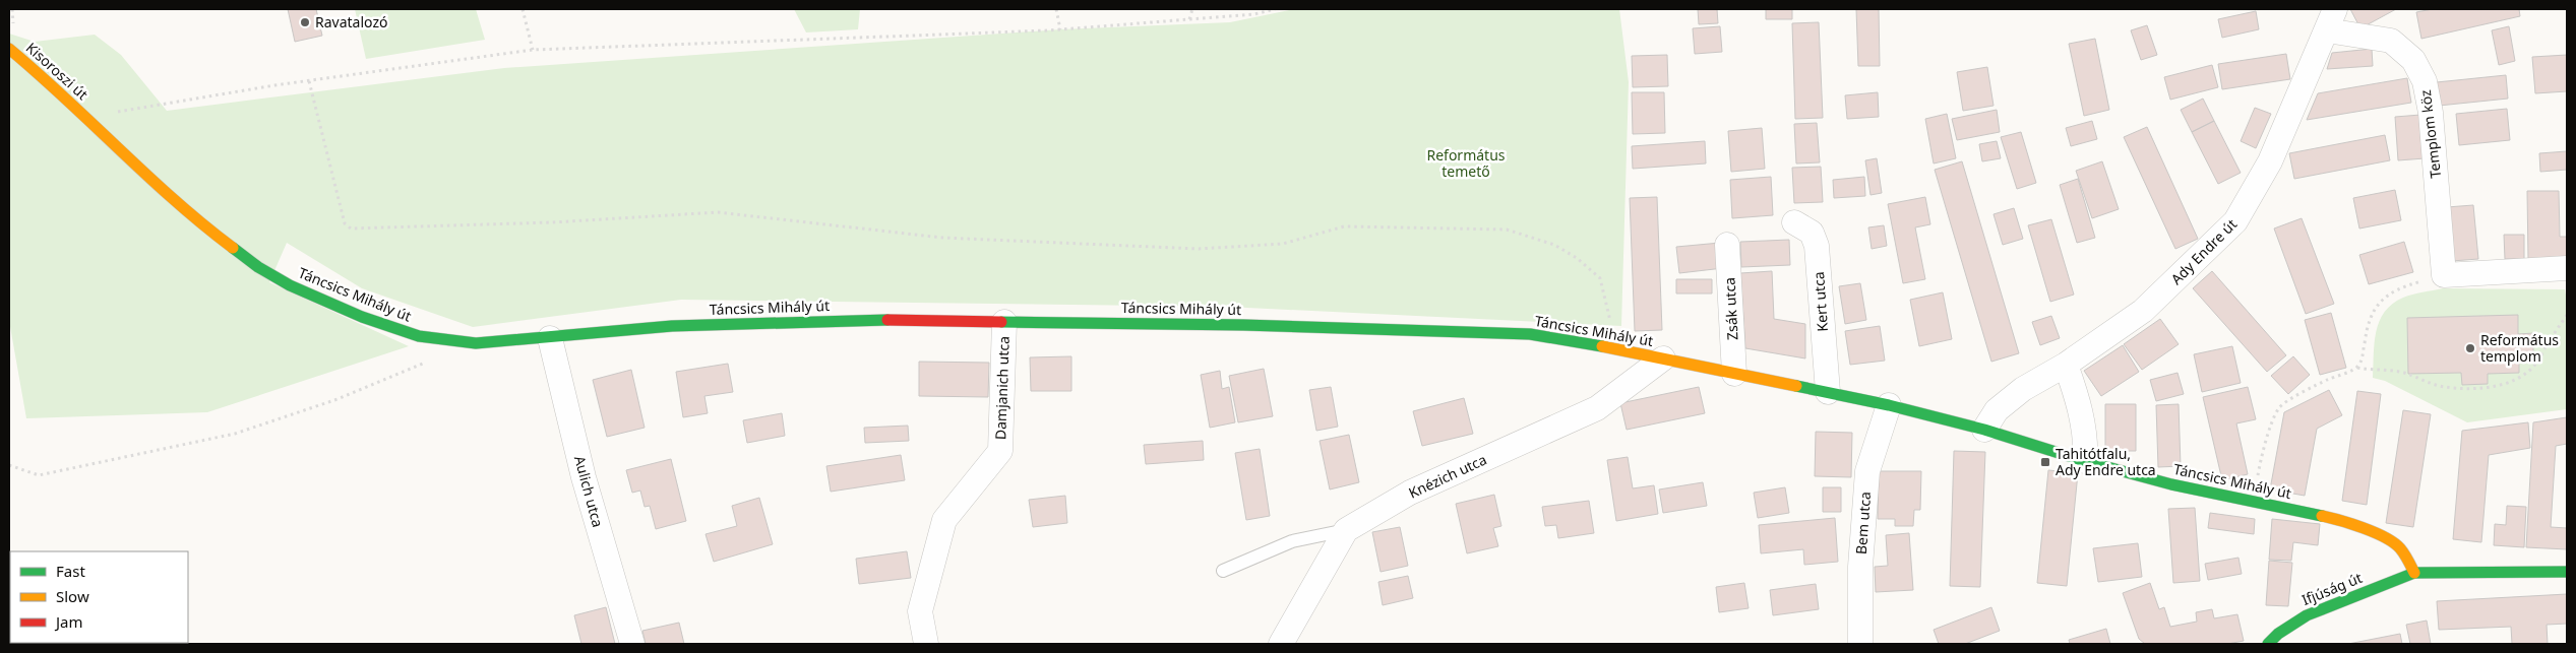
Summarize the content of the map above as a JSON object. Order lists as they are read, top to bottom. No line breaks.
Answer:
{"streets":{"main road":["Kisoroszi út","Táncsics Mihály út","Ifjúság út"],"street":["Templom köz","Ady Endre út","Kert utca","Zsák utca","Damjanich utca","Knézich utca","Aulich utca","Bem utca"]},"crossings":[["Kisoroszi út","Táncsics Mihály út"],["Templom köz","Ady Endre út"],["Ady Endre út","Táncsics Mihály út"],["Táncsics Mihály út","Kert utca"],["Táncsics Mihály út","Zsák utca"],["Táncsics Mihály út","Damjanich utca"],["Táncsics Mihály út","Knézich utca"],["Táncsics Mihály út","Aulich utca"],["Táncsics Mihály út","Bem utca"],["Táncsics Mihály út","Ifjúság út"]],"parks":["Református temető"],"places":{"other":["Ravatalozó","Református templom"],"transit":["Tahitótfalu, Ady Endre utca"]},"legend":["Fast","Slow","Jam"]}
